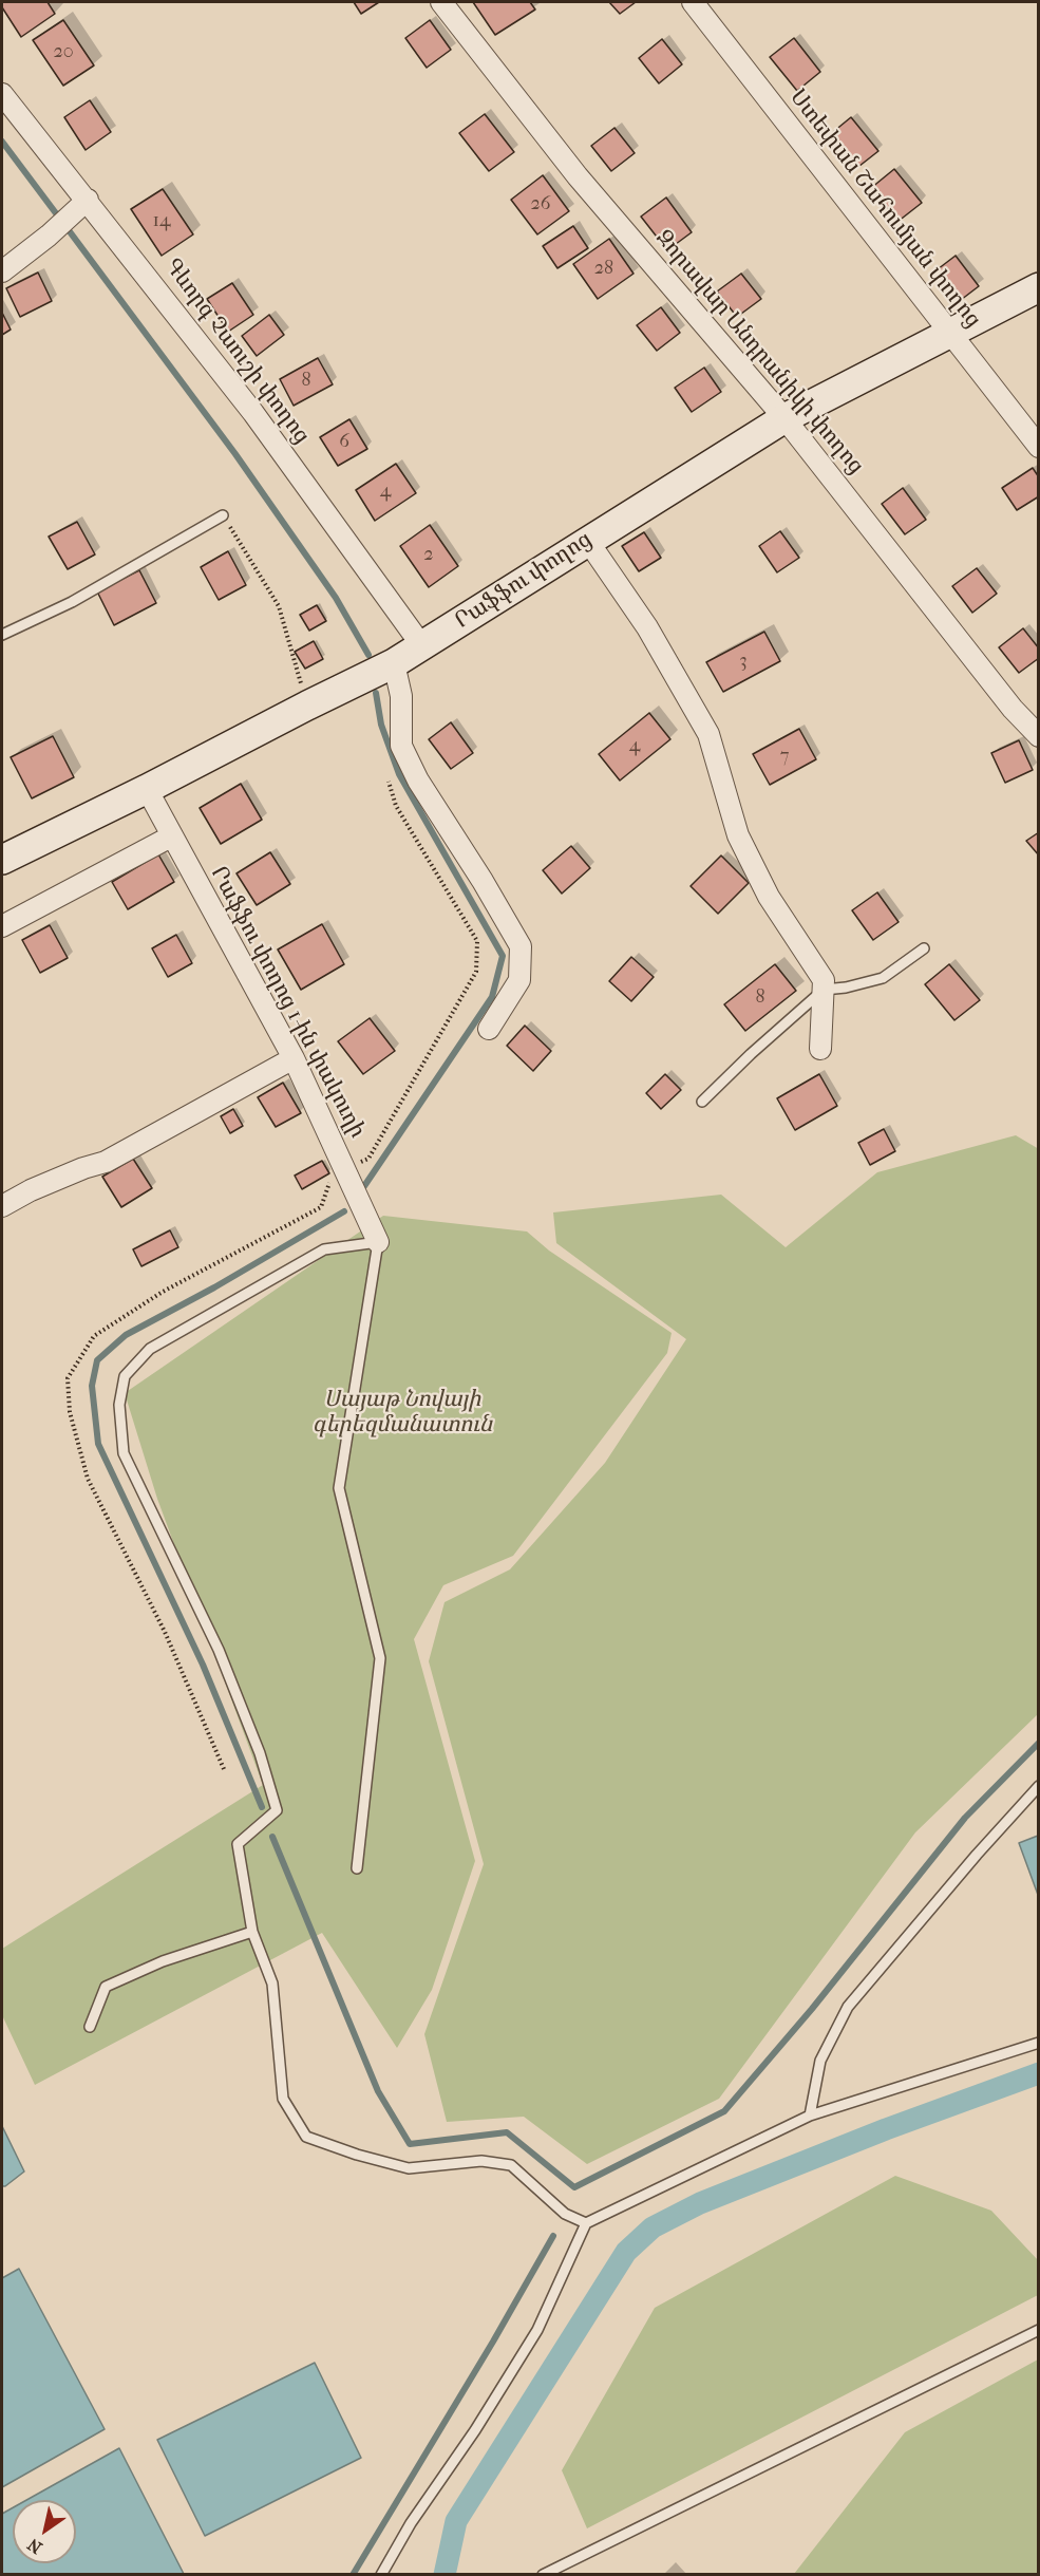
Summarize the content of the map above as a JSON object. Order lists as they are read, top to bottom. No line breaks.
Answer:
{"streets":{"main road":["Րաֆֆու փողոց"],"street":["Ստեփան Շահումյան փողոց","Գևորգ Չաուշի փողոց","Զորավար Անդրանիկի փողոց","Րաֆֆու փողոց 1-ին փակուղի"]},"crossings":[["Ստեփան Շահումյան փողոց","Րաֆֆու փողոց"],["Գևորգ Չաուշի փողոց","Րաֆֆու փողոց"],["Զորավար Անդրանիկի փողոց","Րաֆֆու փողոց"],["Րաֆֆու փողոց","Րաֆֆու փողոց 1-ին փակուղի"]],"parks":["Սայաթ Նովայի գերեզմանատուն"],"house_numbers":["20","26","14","28","8","6","4","2","3","4","7","8"],"north":"bottom left"}
